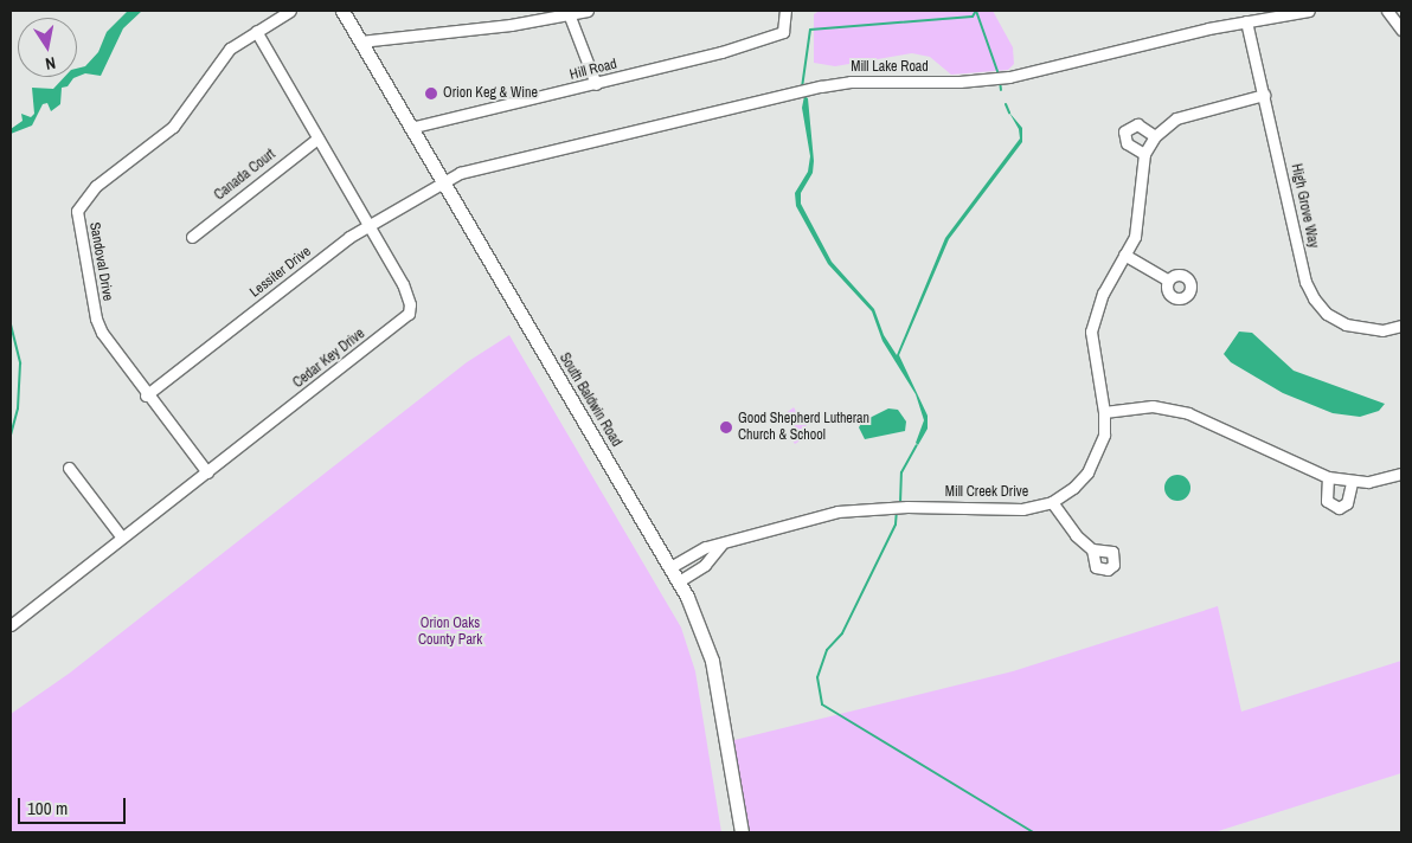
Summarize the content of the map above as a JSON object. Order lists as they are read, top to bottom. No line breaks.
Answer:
{"streets":{"main road":["South Baldwin Road"],"street":["Mill Lake Road","Hill Road","Canada Court","High Grove Way","Sandoval Drive","Lessiter Drive","Cedar Key Drive","Mill Creek Drive"]},"crossings":[["Mill Lake Road","High Grove Way"],["Mill Lake Road","Lessiter Drive"],["Mill Lake Road","South Baldwin Road"],["Hill Road","South Baldwin Road"],["Canada Court","Cedar Key Drive"],["High Grove Way","Mill Creek Drive"],["Sandoval Drive","Lessiter Drive"],["Sandoval Drive","Cedar Key Drive"],["Lessiter Drive","Cedar Key Drive"],["Lessiter Drive","South Baldwin Road"],["South Baldwin Road","Mill Creek Drive"]],"parks":["Orion Oaks County Park"],"places":["Orion Keg & Wine","Good Shepherd Lutheran Church & School"],"scale_bar":"100 m","north":"bottom"}
